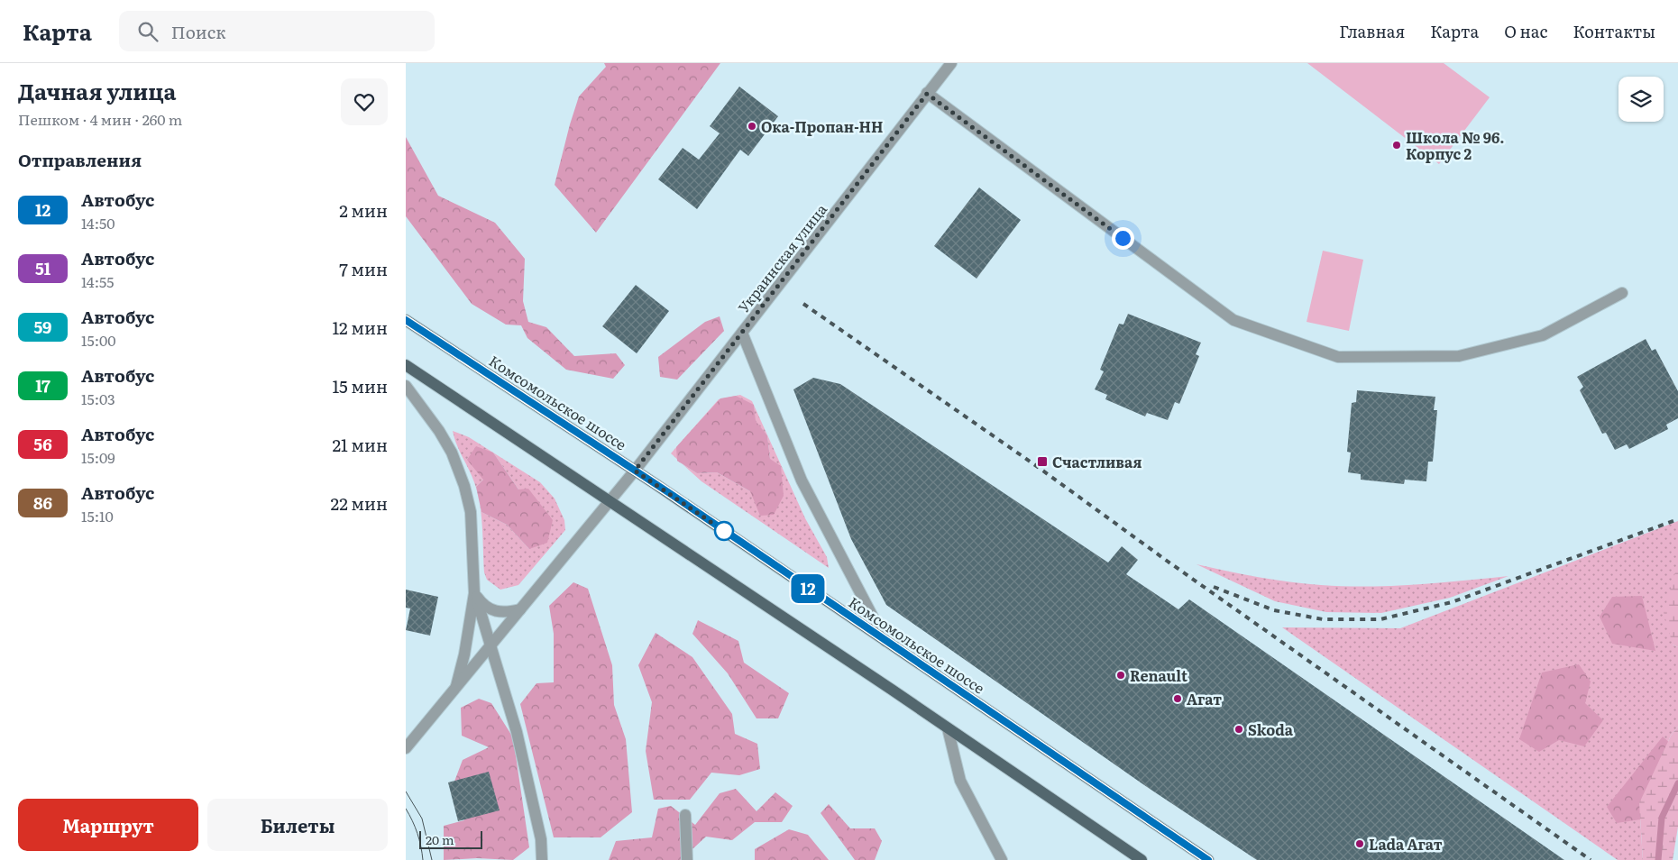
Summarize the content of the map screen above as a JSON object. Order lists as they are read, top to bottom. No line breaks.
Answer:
{"streets":{"main road":["Комсомольское шоссе"],"street":["Украинская улица"]},"crossings":[["Украинская улица","Комсомольское шоссе"]],"places":{"other":["Ока-Пропан-НН","Школа № 96. Корпус 2","Renault","Агат","Skoda","Lada Агат"],"transit":["Счастливая"]},"lines":["bus line 12"],"scale_bar":"20 m","page":{"header":"Карта","search":"Поиск","nav":["Главная","Карта","О нас","Контакты"],"heading":[["Дачная улица","Пешком · 4 мин · 260 m"],"Отправления"],"on_map":"12","list":[{"mark":"12","name":"Автобус","note":"14:50","value":"2 мин"},{"mark":"51","name":"Автобус","note":"14:55","value":"7 мин"},{"mark":"59","name":"Автобус","note":"15:00","value":"12 мин"},{"mark":"17","name":"Автобус","note":"15:03","value":"15 мин"},{"mark":"56","name":"Автобус","note":"15:09","value":"21 мин"},{"mark":"86","name":"Автобус","note":"15:10","value":"22 мин"}],"buttons":["Маршрут","Билеты"],"scale":"20 m"}}
